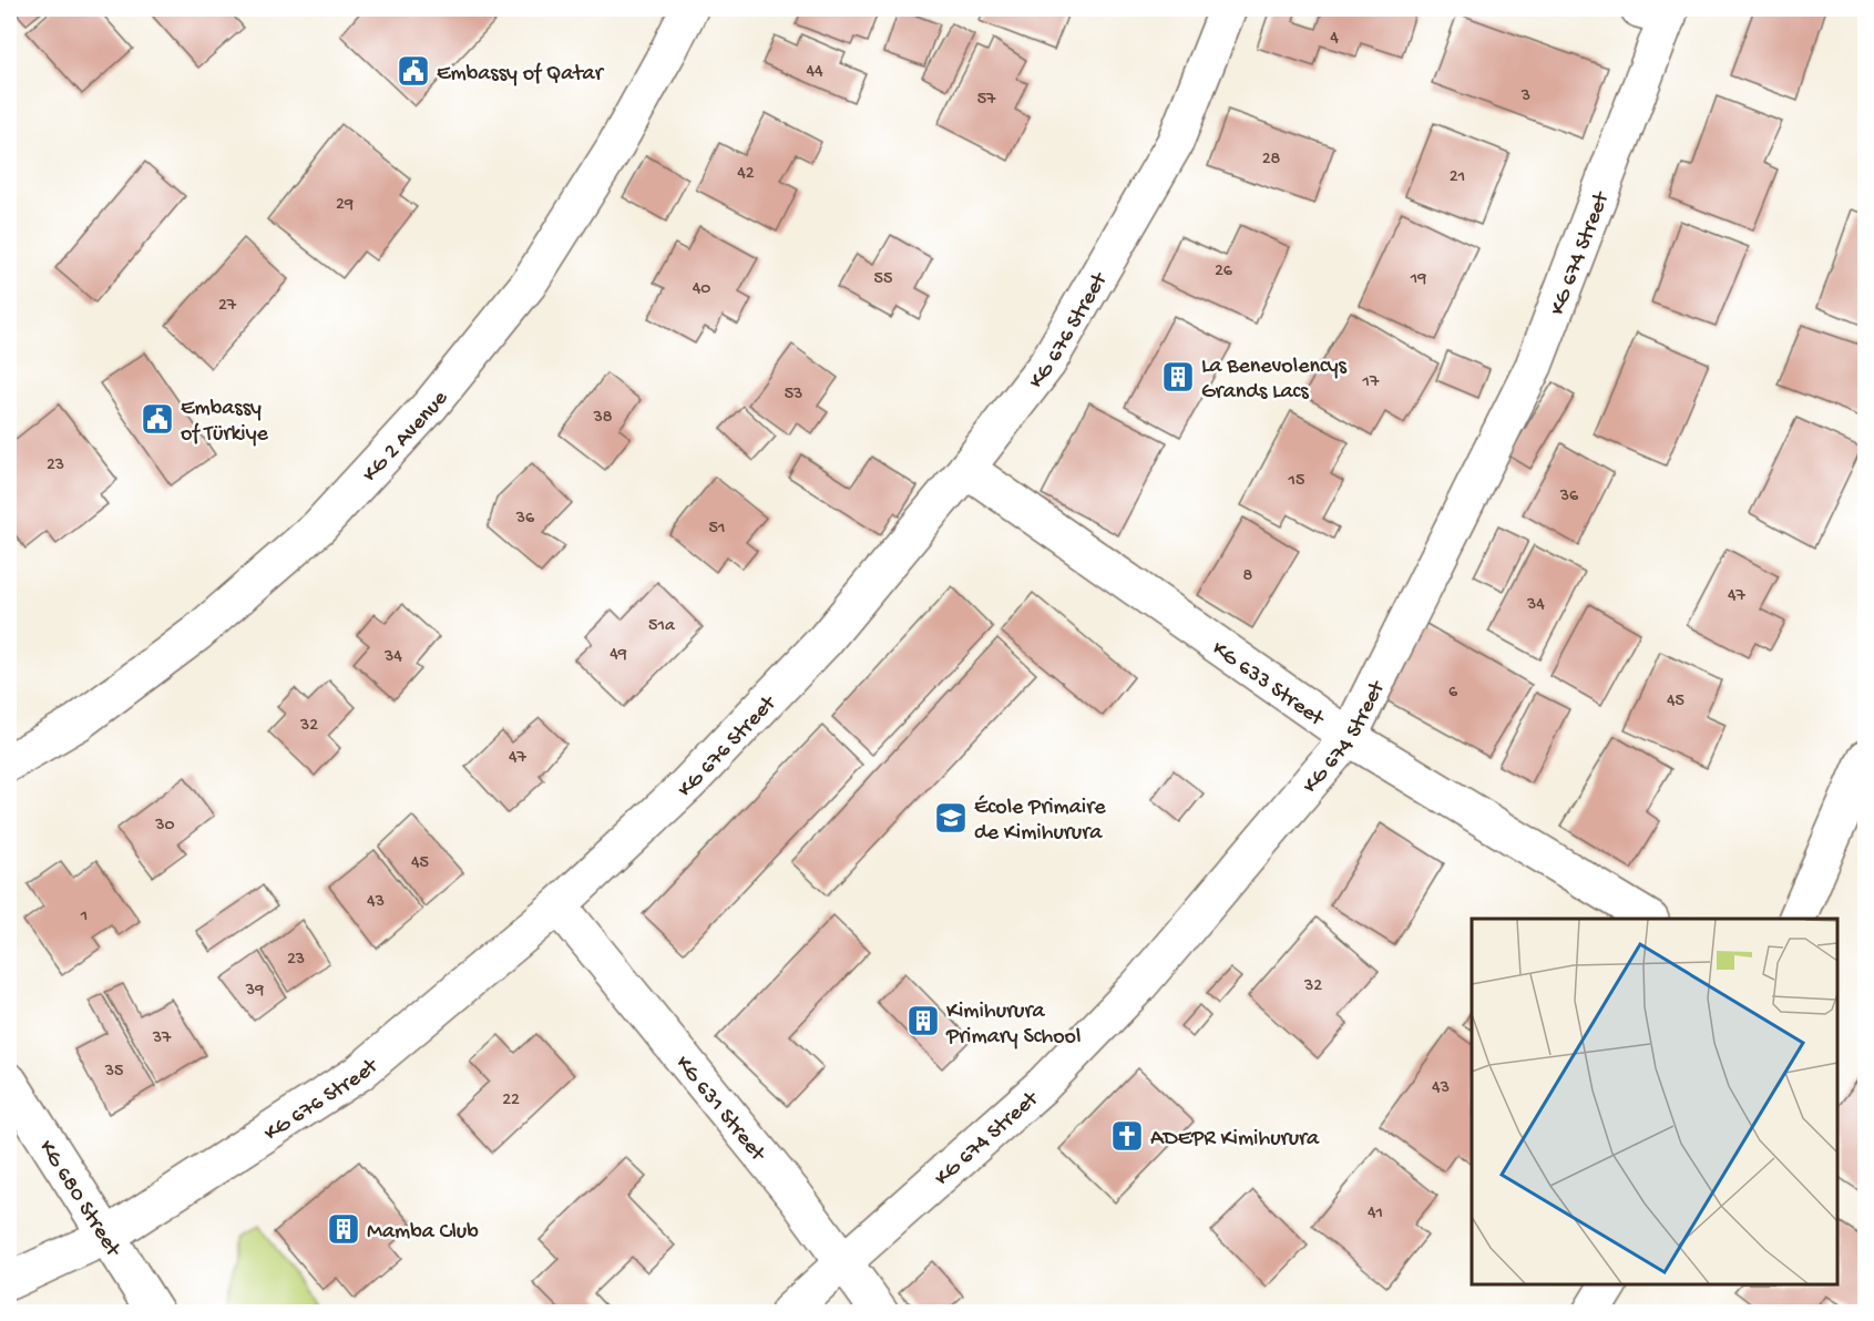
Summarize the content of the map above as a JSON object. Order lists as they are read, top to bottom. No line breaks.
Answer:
{"streets":{"street":["KG 674 Street","KG 676 Street","KG 2 Avenue","KG 633 Street","KG 631 Street","KG 680 Street"]},"crossings":[["KG 674 Street","KG 633 Street"],["KG 674 Street","KG 631 Street"],["KG 676 Street","KG 633 Street"],["KG 676 Street","KG 631 Street"],["KG 676 Street","KG 680 Street"]],"places":{"public building":["Embassy of Qatar","Embassy of Türkiye"],"building":["La Benevolencys Grands Lacs","Kimihurura Primary School","Mamba Club"],"school or university":["École Primaire de Kimihurura"],"church":["ADEPR Kimihurura"]},"house_numbers":["4","44","3","57","28","42","21","29","26","55","19","40","27","17","53","38","23","15","36","36","51","8","47","34","51a","49","34","6","45","32","47","30","45","43","1","23","32","39","37","35","43","22","41"]}
